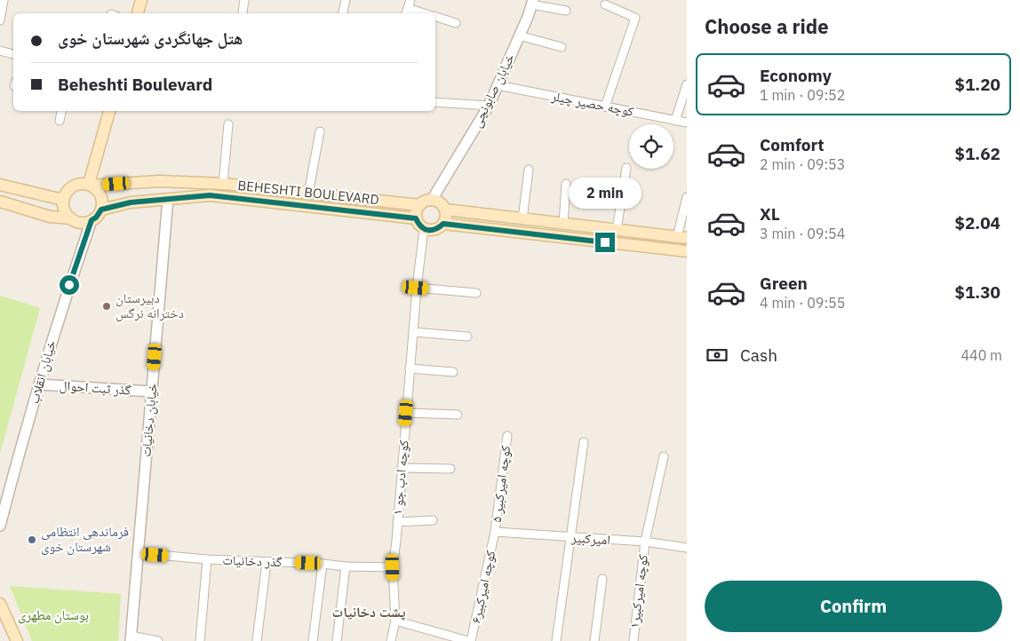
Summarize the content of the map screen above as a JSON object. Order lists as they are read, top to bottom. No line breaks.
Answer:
{"streets":{"main road":["BEHESHTI BOULEVARD"],"street":["خیابان صابونچی","کوچه حصیر چیلر","خیابان انقلاب","گذر ثبت احوال","خیابان دخانیات","کوچه ادب جو ۱","کوچه امیرکبیر ۵","امیرکبیر","گذر دخانیات","کوچه امیرکبیر۶","کوچه امیرکبیر۱"]},"crossings":[["خیابان صابونچی","کوچه حصیر چیلر"],["خیابان صابونچی","BEHESHTI BOULEVARD"],["خیابان صابونچی","کوچه ادب جو ۱"],["BEHESHTI BOULEVARD","خیابان انقلاب"],["BEHESHTI BOULEVARD","خیابان دخانیات"],["BEHESHTI BOULEVARD","کوچه ادب جو ۱"],["خیابان انقلاب","گذر ثبت احوال"],["گذر ثبت احوال","خیابان دخانیات"],["خیابان دخانیات","گذر دخانیات"],["کوچه ادب جو ۱","گذر دخانیات"],["کوچه امیرکبیر ۵","امیرکبیر"],["کوچه امیرکبیر ۵","کوچه امیرکبیر۶"],["امیرکبیر","کوچه امیرکبیر۶"],["امیرکبیر","کوچه امیرکبیر۱"]],"districts":["پشت دخانیات"],"parks":["بوستان مطهری"],"places":["دبیرستان دخترانه نرگس","فرماندهی انتظامی شهرستان خوی"],"page":{"heading":"Choose a ride","banner":["هتل جهانگردی شهرستان خوی","Beheshti Boulevard"],"list":[{"name":"Economy","note":"1 min · 09:52","value":"$1.20"},{"name":"Comfort","note":"2 min · 09:53","value":"$1.62"},{"name":"XL","note":"3 min · 09:54","value":"$2.04"},{"name":"Green","note":"4 min · 09:55","value":"$1.30"}],"bubble":"2 min","pay":["Cash","440 m"],"buttons":"Confirm"}}
